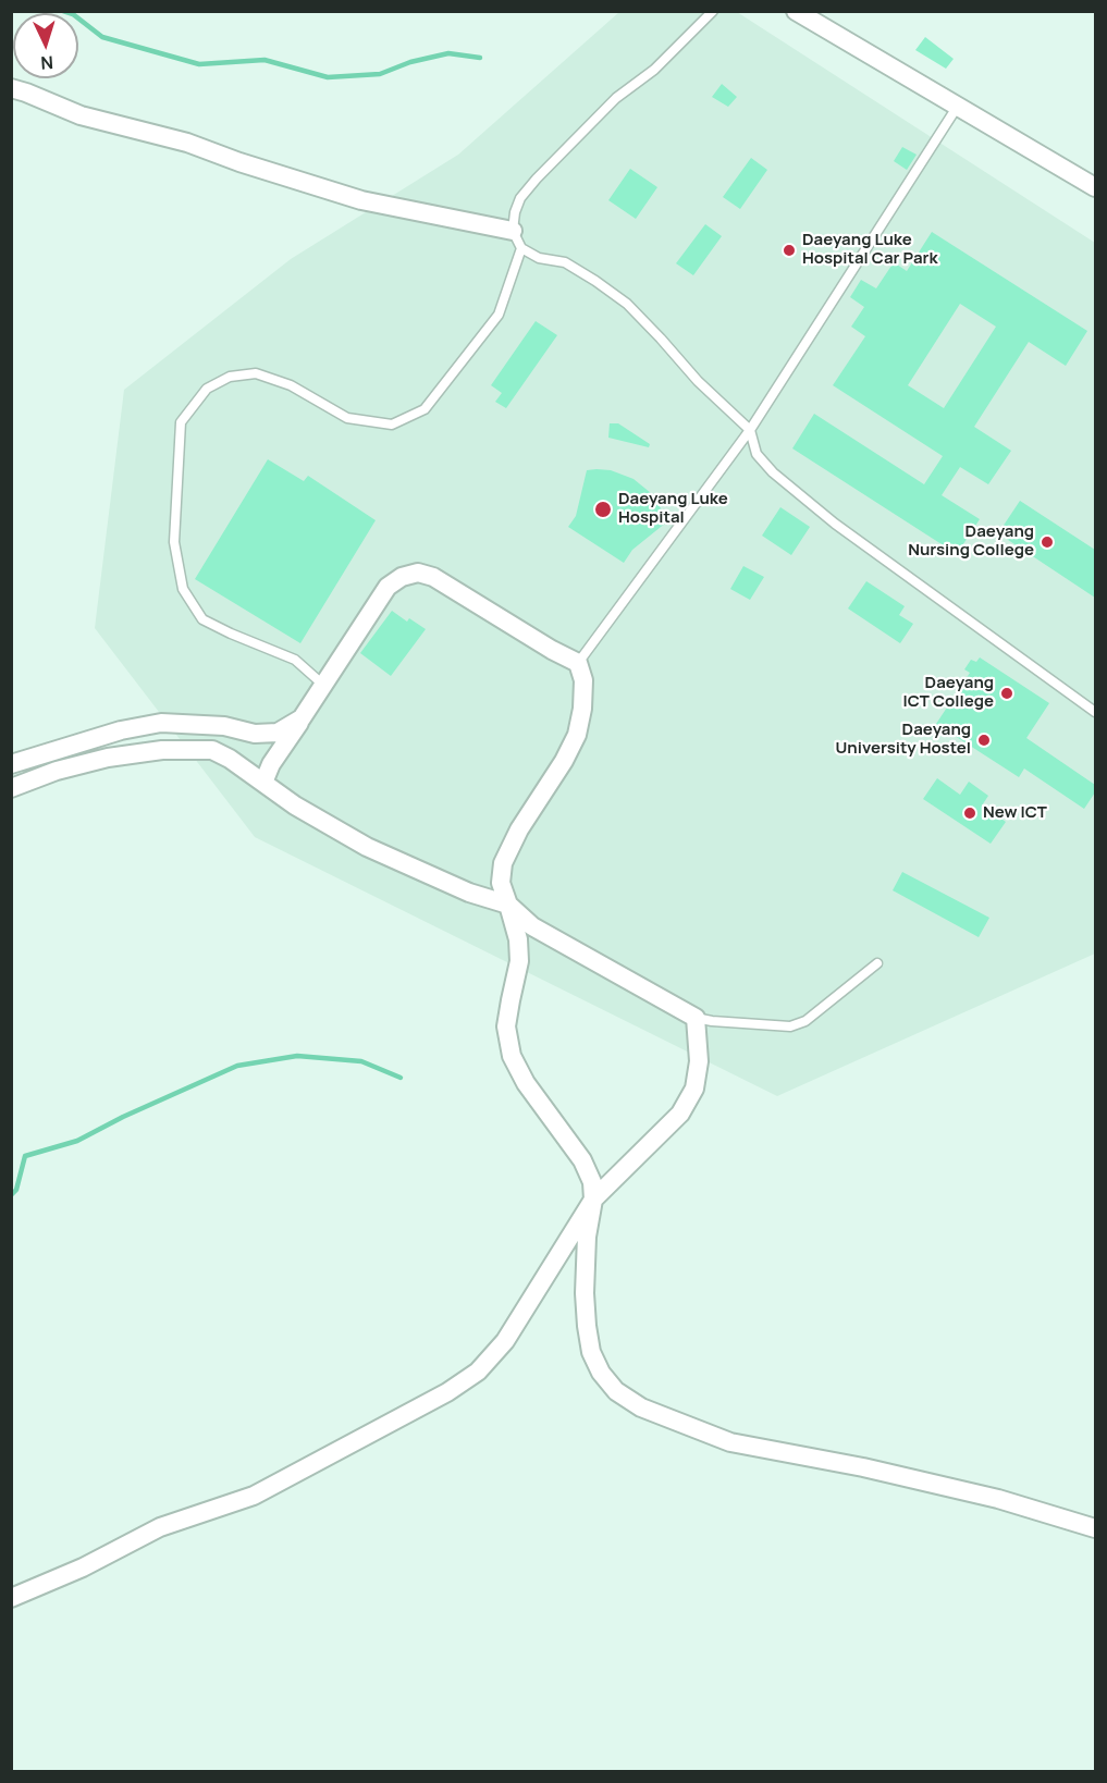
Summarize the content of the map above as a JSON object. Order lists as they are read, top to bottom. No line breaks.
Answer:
{"places":["Daeyang Luke Hospital Car Park","Daeyang Luke Hospital","Daeyang Nursing College","Daeyang ICT College","Daeyang University Hostel","New ICT"],"north":"bottom"}
